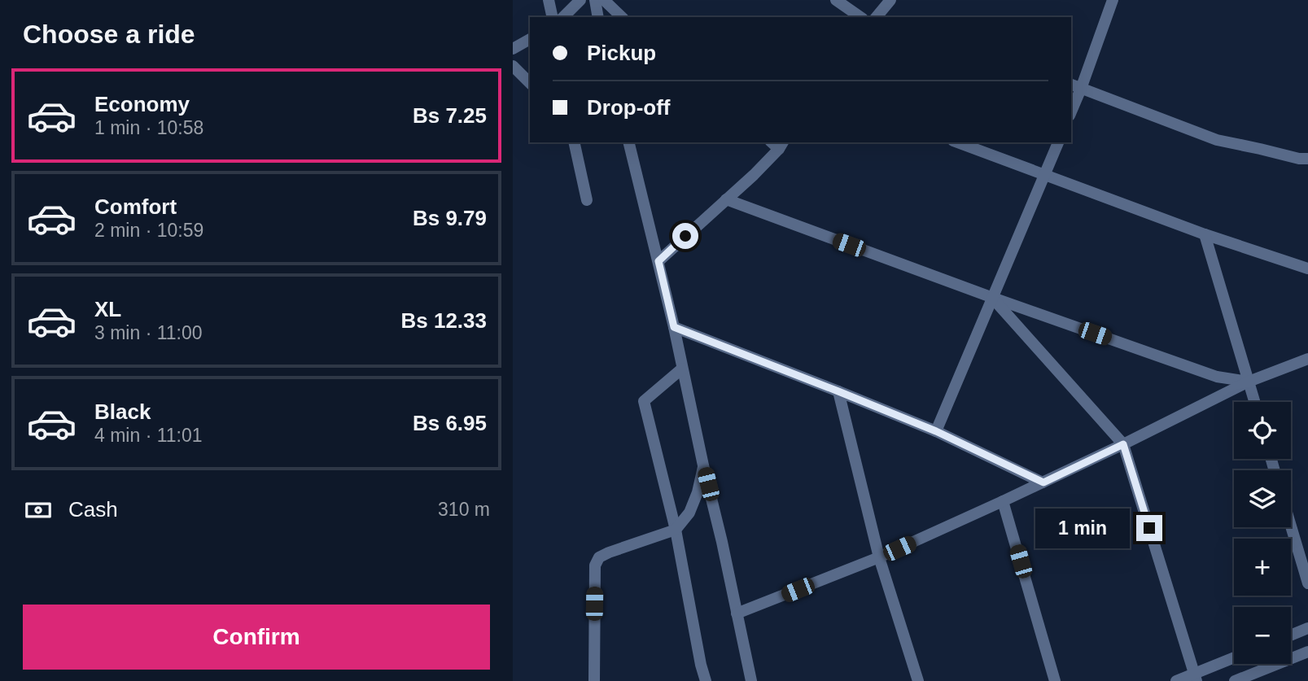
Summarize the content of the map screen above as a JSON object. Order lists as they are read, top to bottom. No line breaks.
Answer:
{"page":{"heading":"Choose a ride","banner":["Pickup","Drop-off"],"list":[{"name":"Economy","note":"1 min · 10:58","value":"Bs 7.25"},{"name":"Comfort","note":"2 min · 10:59","value":"Bs 9.79"},{"name":"XL","note":"3 min · 11:00","value":"Bs 12.33"},{"name":"Black","note":"4 min · 11:01","value":"Bs 6.95"}],"map_buttons":["+","−"],"pay":["Cash","310 m"],"bubble":"1 min","buttons":"Confirm"}}
